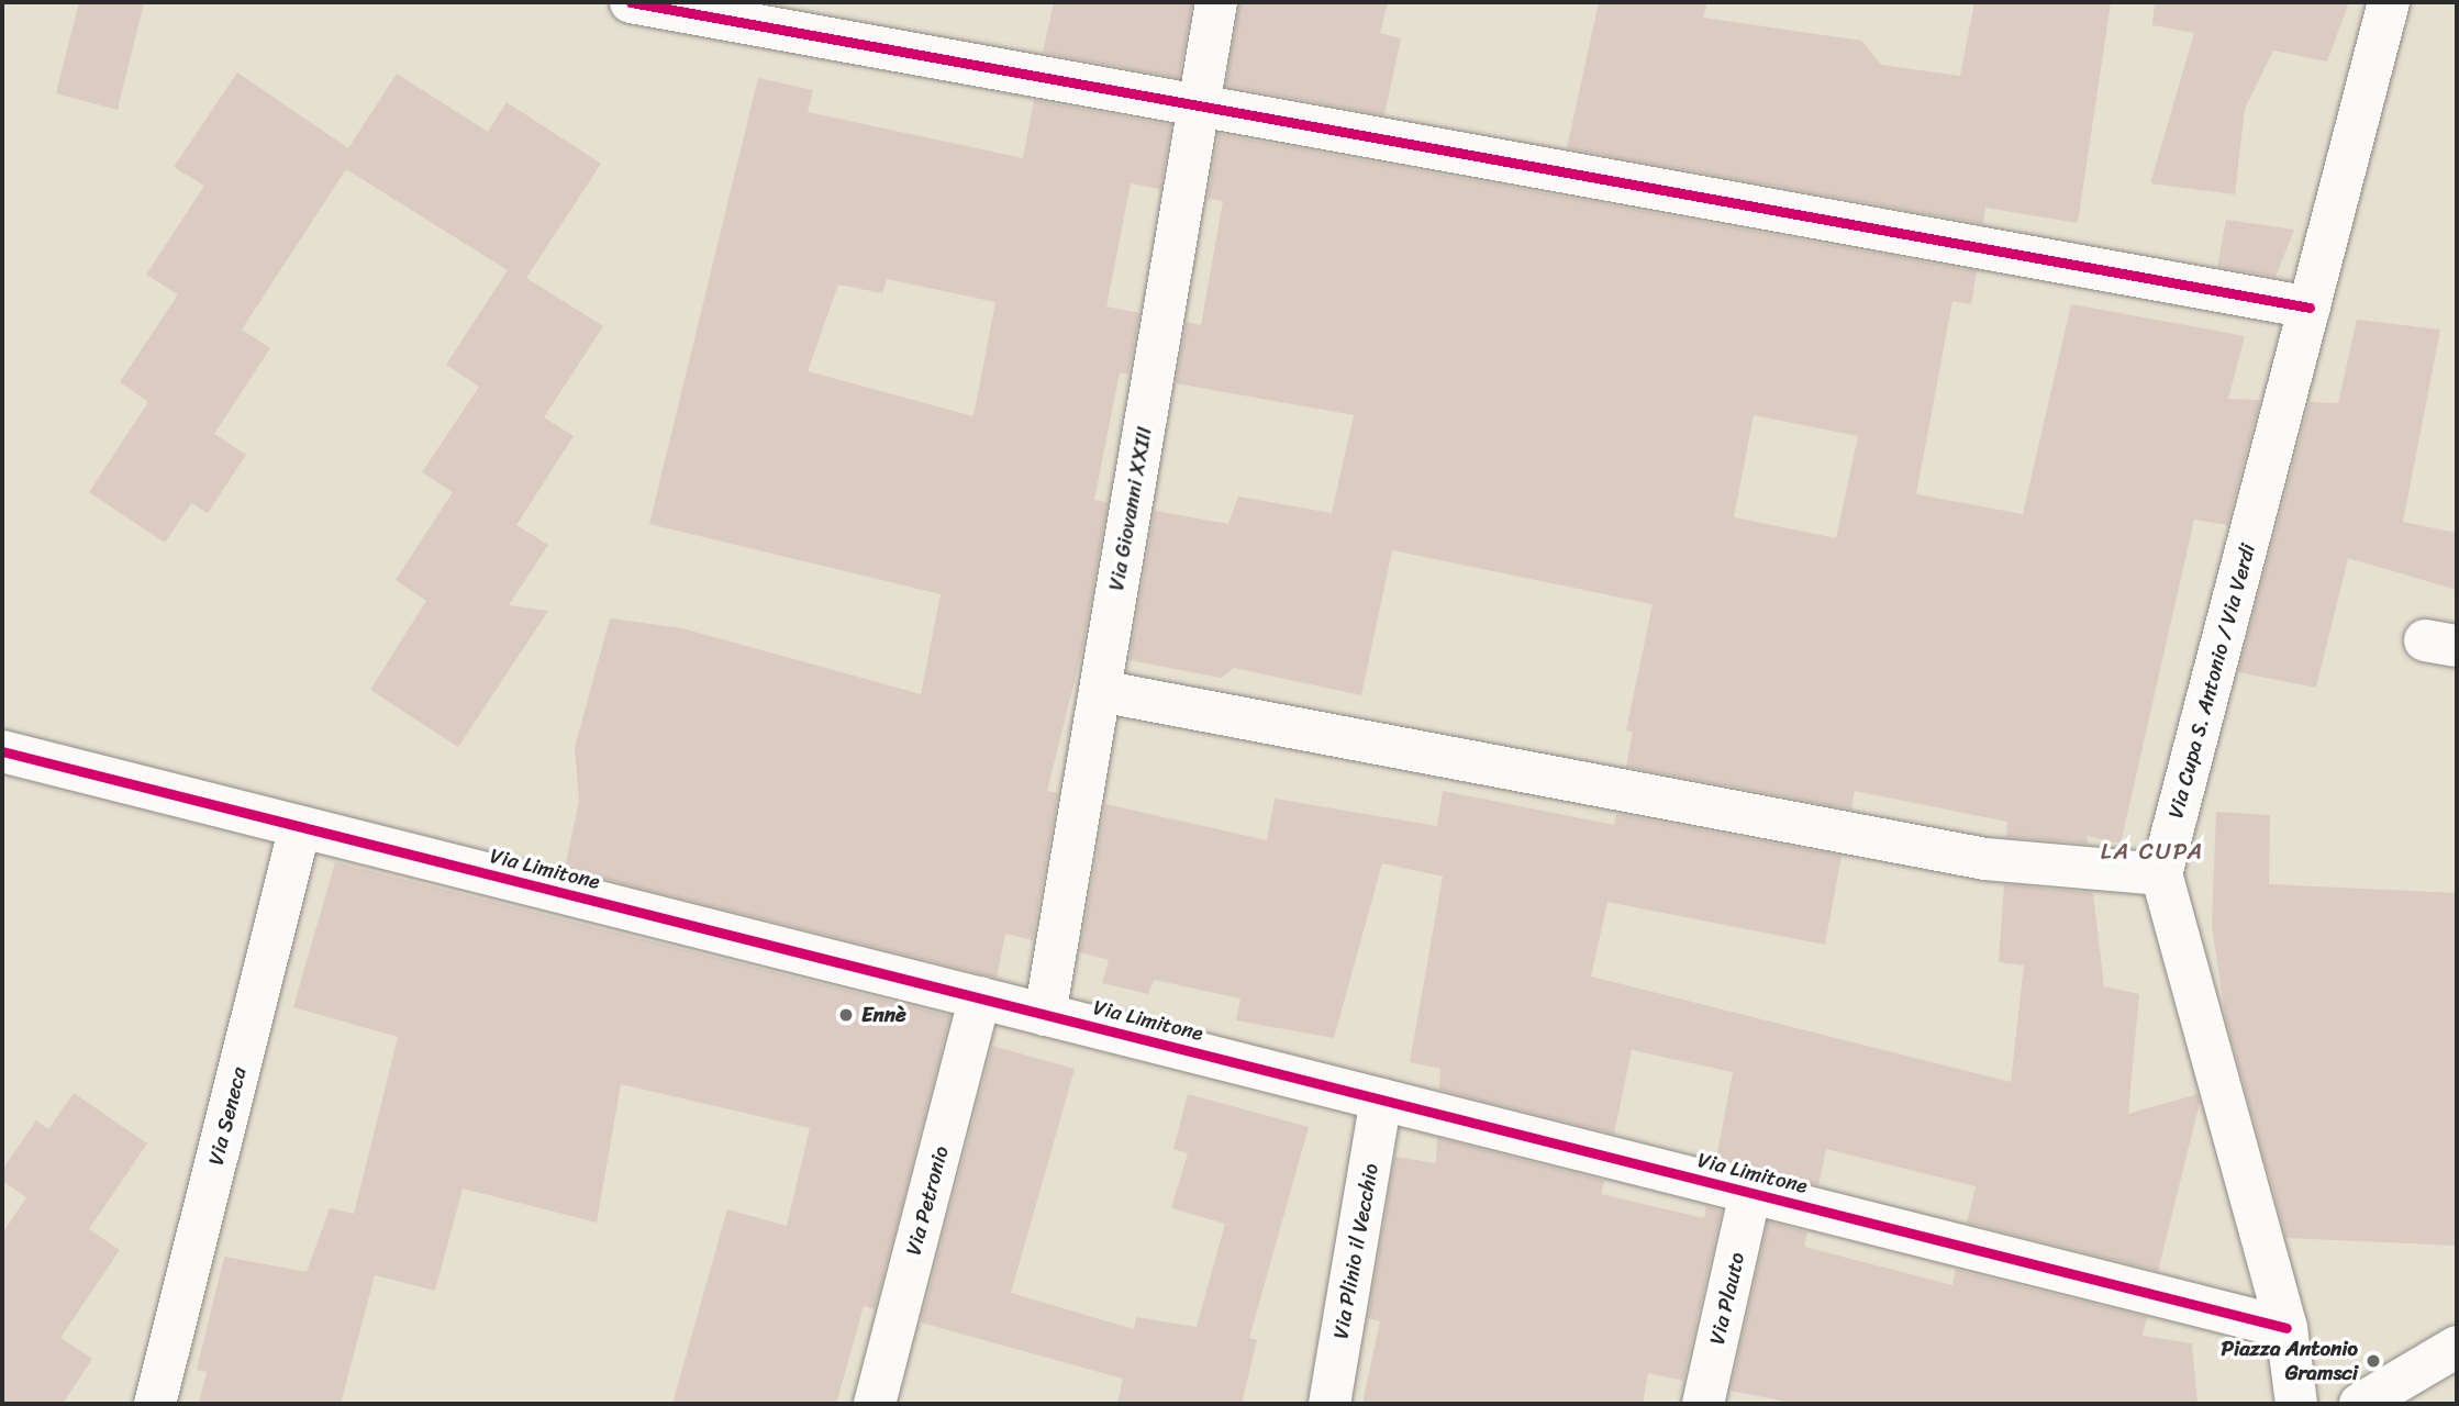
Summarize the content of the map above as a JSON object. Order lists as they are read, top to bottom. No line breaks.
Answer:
{"streets":{"street":["Via Giovanni XXIII","Via Cupa S. Antonio / Via Verdi","Via Limitone","Via Seneca","Via Petronio","Via Plinio il Vecchio","Via Plauto"]},"crossings":[["Via Giovanni XXIII","Via Limitone"],["Via Limitone","Via Seneca"],["Via Limitone","Via Petronio"],["Via Limitone","Via Plinio il Vecchio"],["Via Limitone","Via Plauto"]],"districts":["LA CUPA"],"places":["Ennè","Piazza Antonio Gramsci"]}
